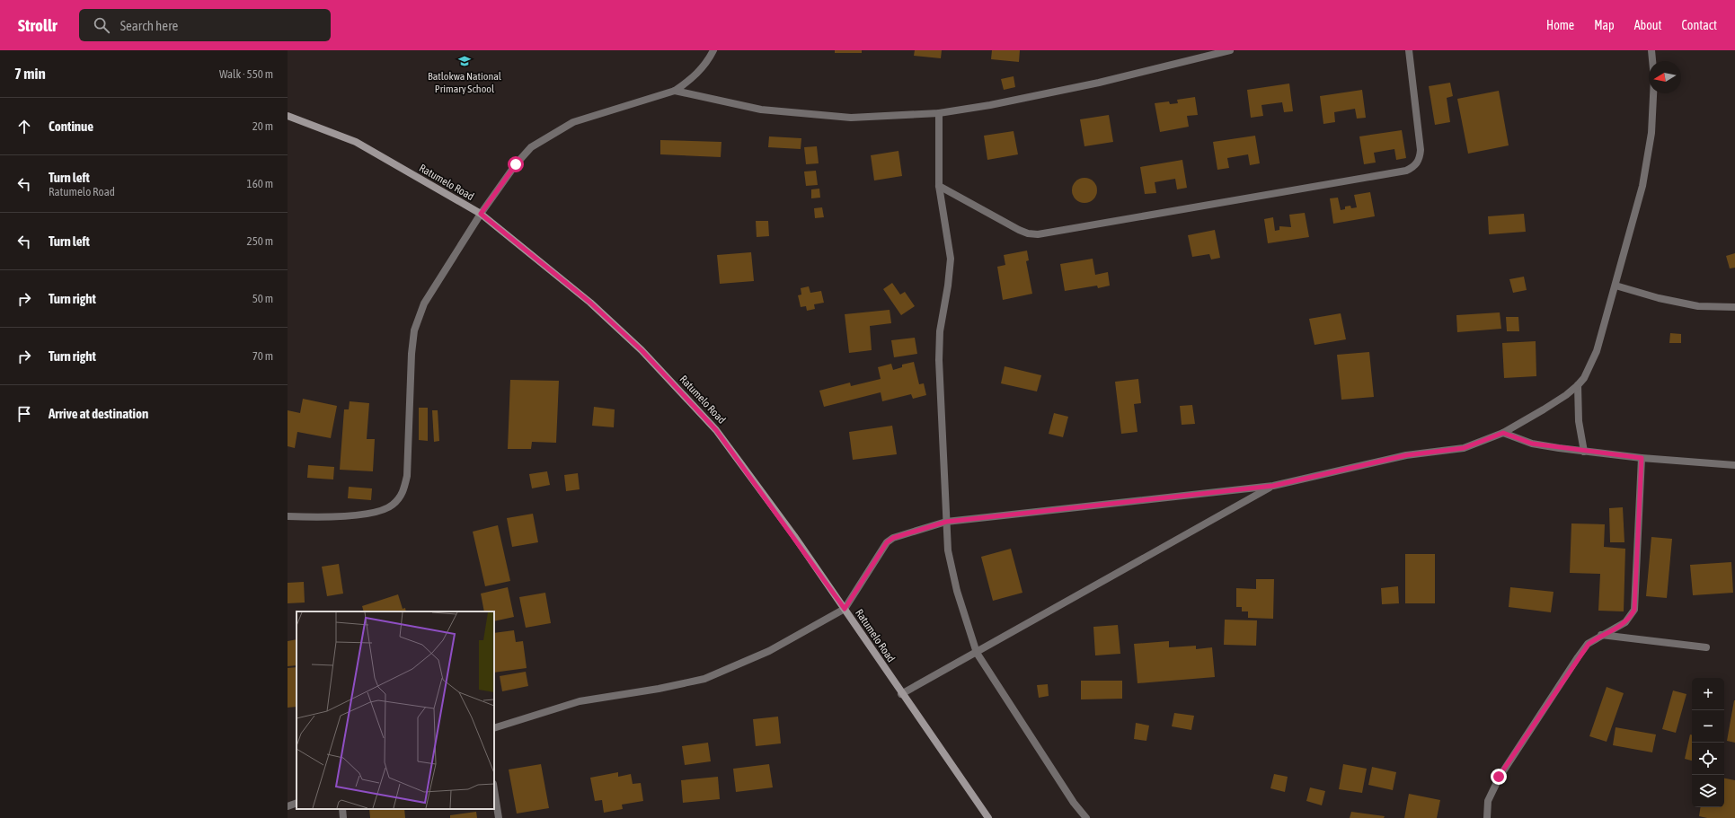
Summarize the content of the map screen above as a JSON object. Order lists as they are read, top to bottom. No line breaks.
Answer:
{"streets":{"street":["Ratumelo Road"]},"places":{"school or university":["Batlokwa National Primary School"]},"north":"left","page":{"header":"Strollr","search":"Search here","nav":["Home","Map","About","Contact"],"heading":["7 min","Walk · 550 m"],"list":[["Continue","20 m"],["Turn left","Ratumelo Road","160 m"],["Turn left","250 m"],["Turn right","50 m"],["Turn right","70 m"],"Arrive at destination"],"map_buttons":["+","−"]}}
